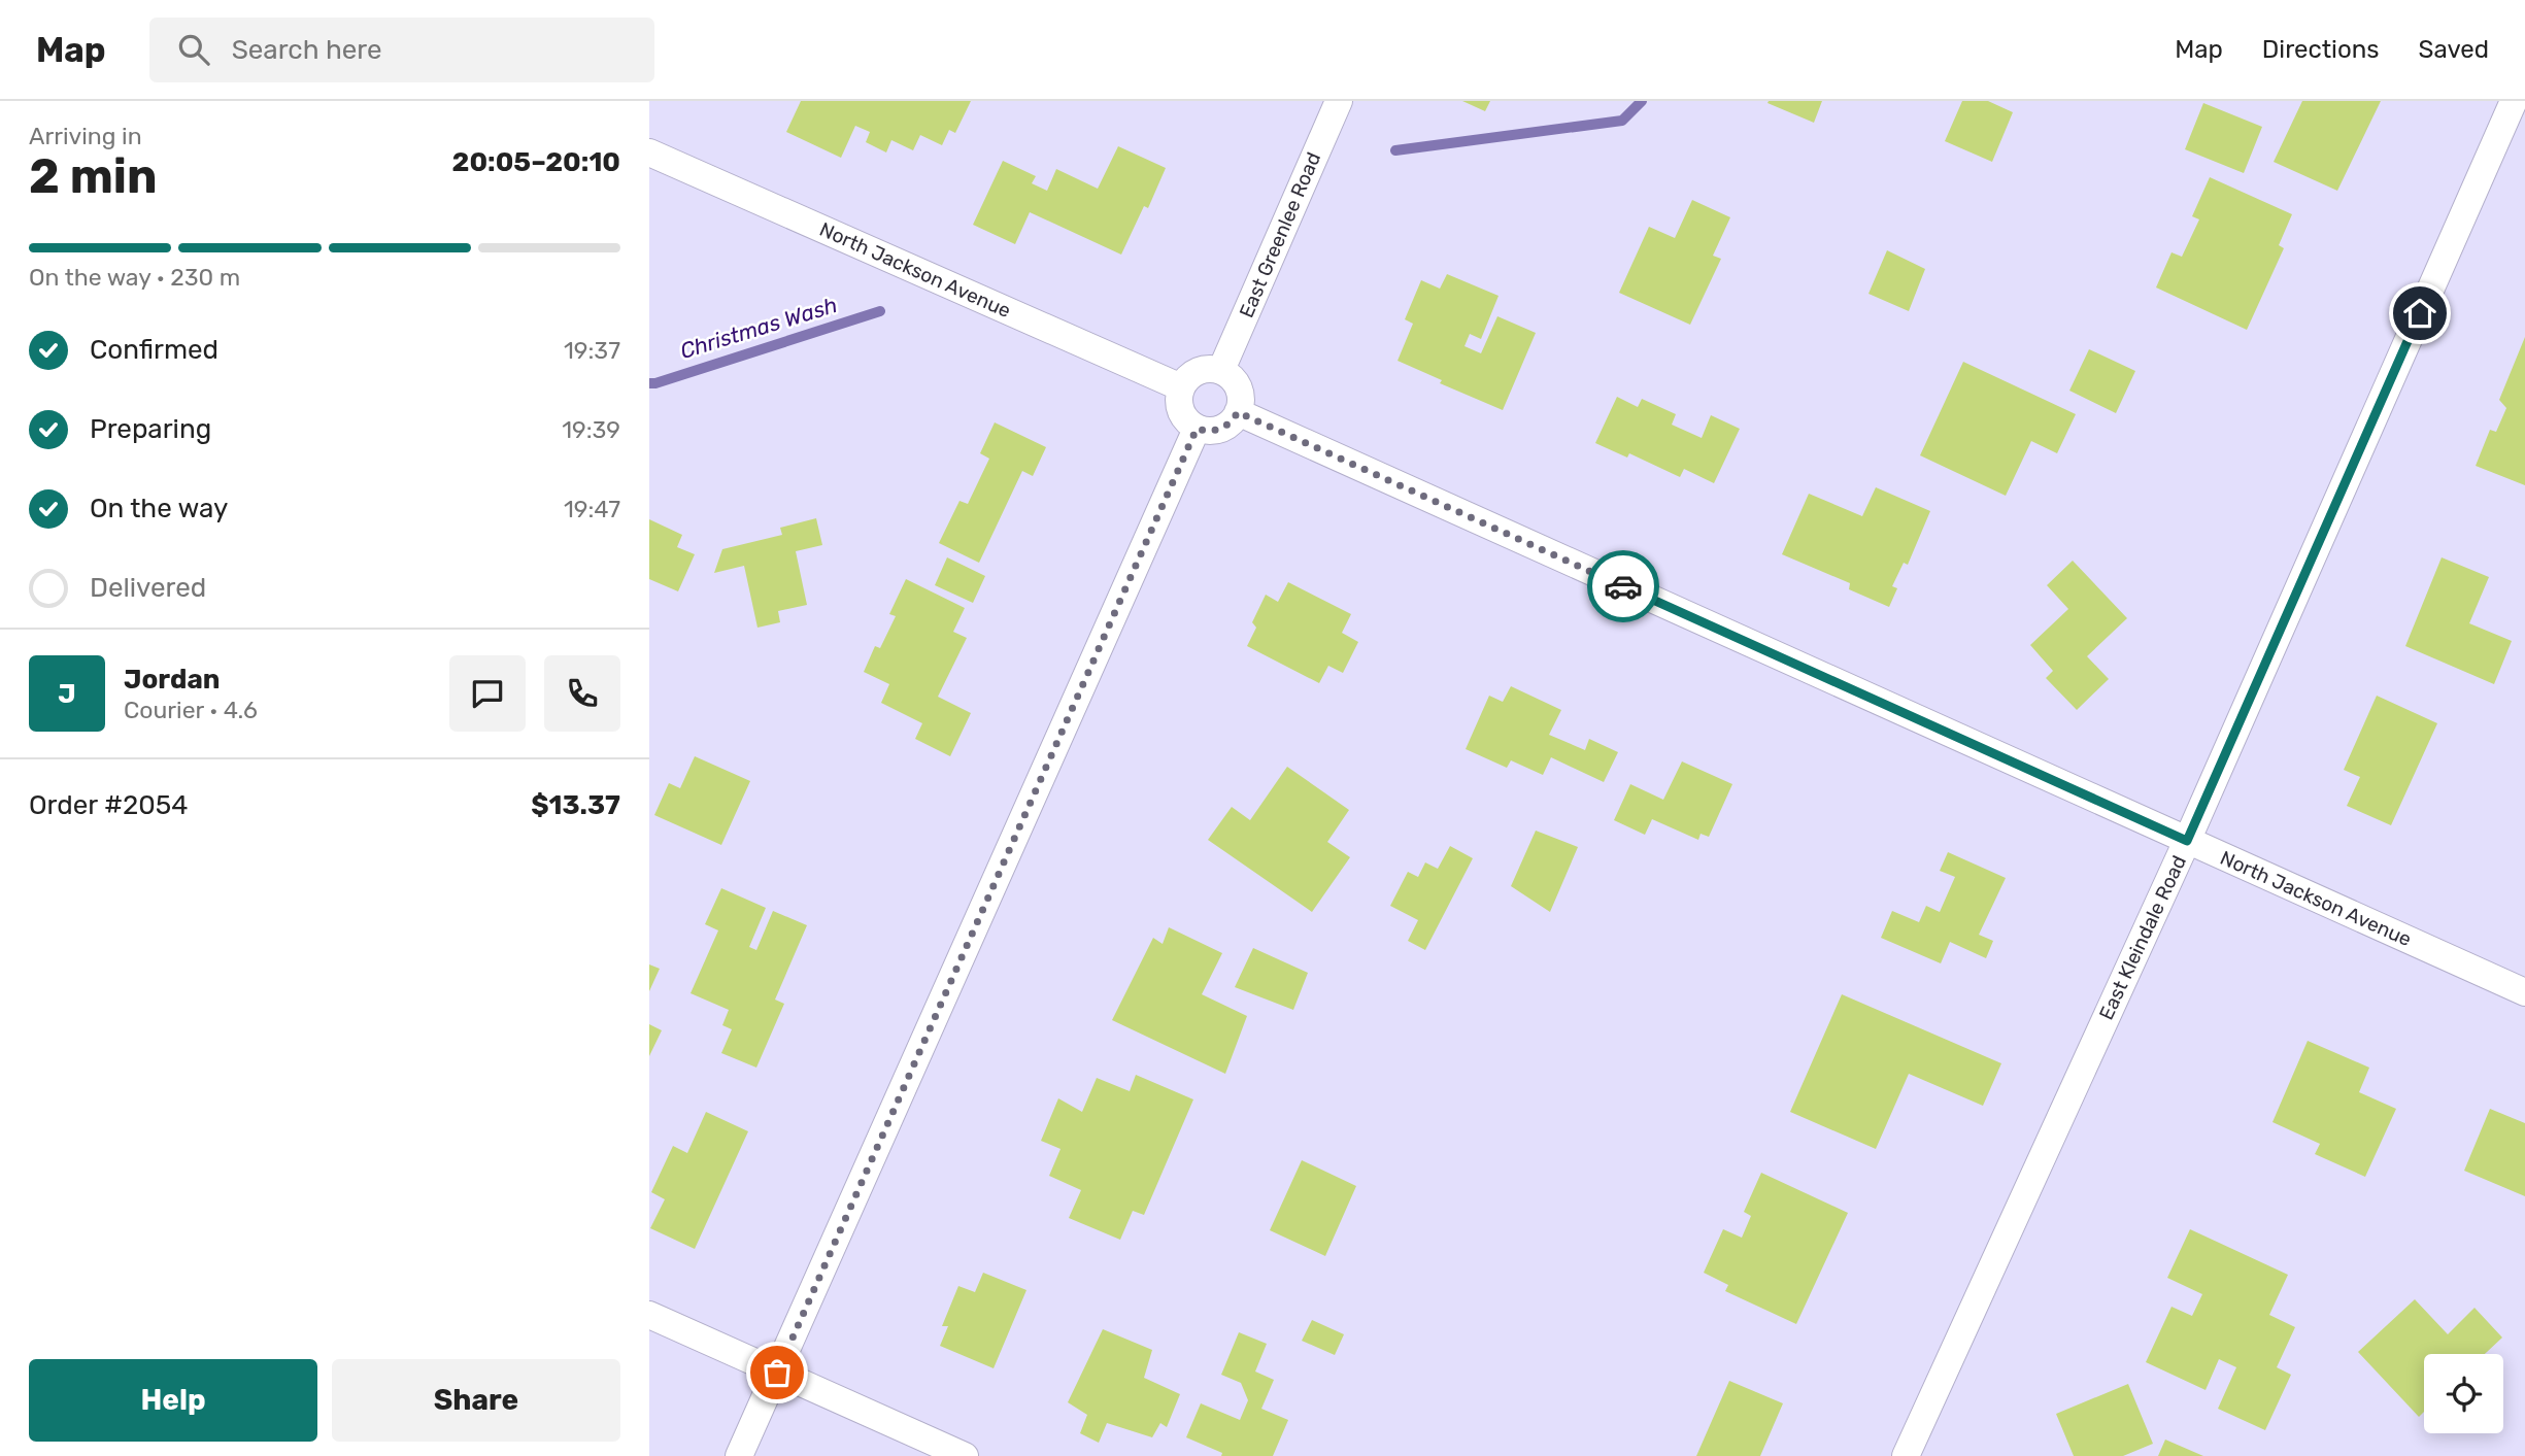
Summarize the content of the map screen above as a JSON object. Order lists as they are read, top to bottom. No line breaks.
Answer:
{"streets":{"street":["East Greenlee Road","North Jackson Avenue","East Kleindale Road"]},"crossings":[["East Greenlee Road","North Jackson Avenue"],["North Jackson Avenue","East Kleindale Road"]],"water":["Christmas Wash"],"page":{"header":"Map","search":"Search here","nav":["Map","Directions","Saved"],"heading":["2 min","Arriving in","20:05–20:10"],"panel":["Jordan","Courier · 4.6","Order #2054","$13.37"],"bar":"On the way · 230 m","list":[["Confirmed","19:37"],["Preparing","19:39"],["On the way","19:47"],"Delivered"],"round":"J","buttons":["Help","Share"]}}
